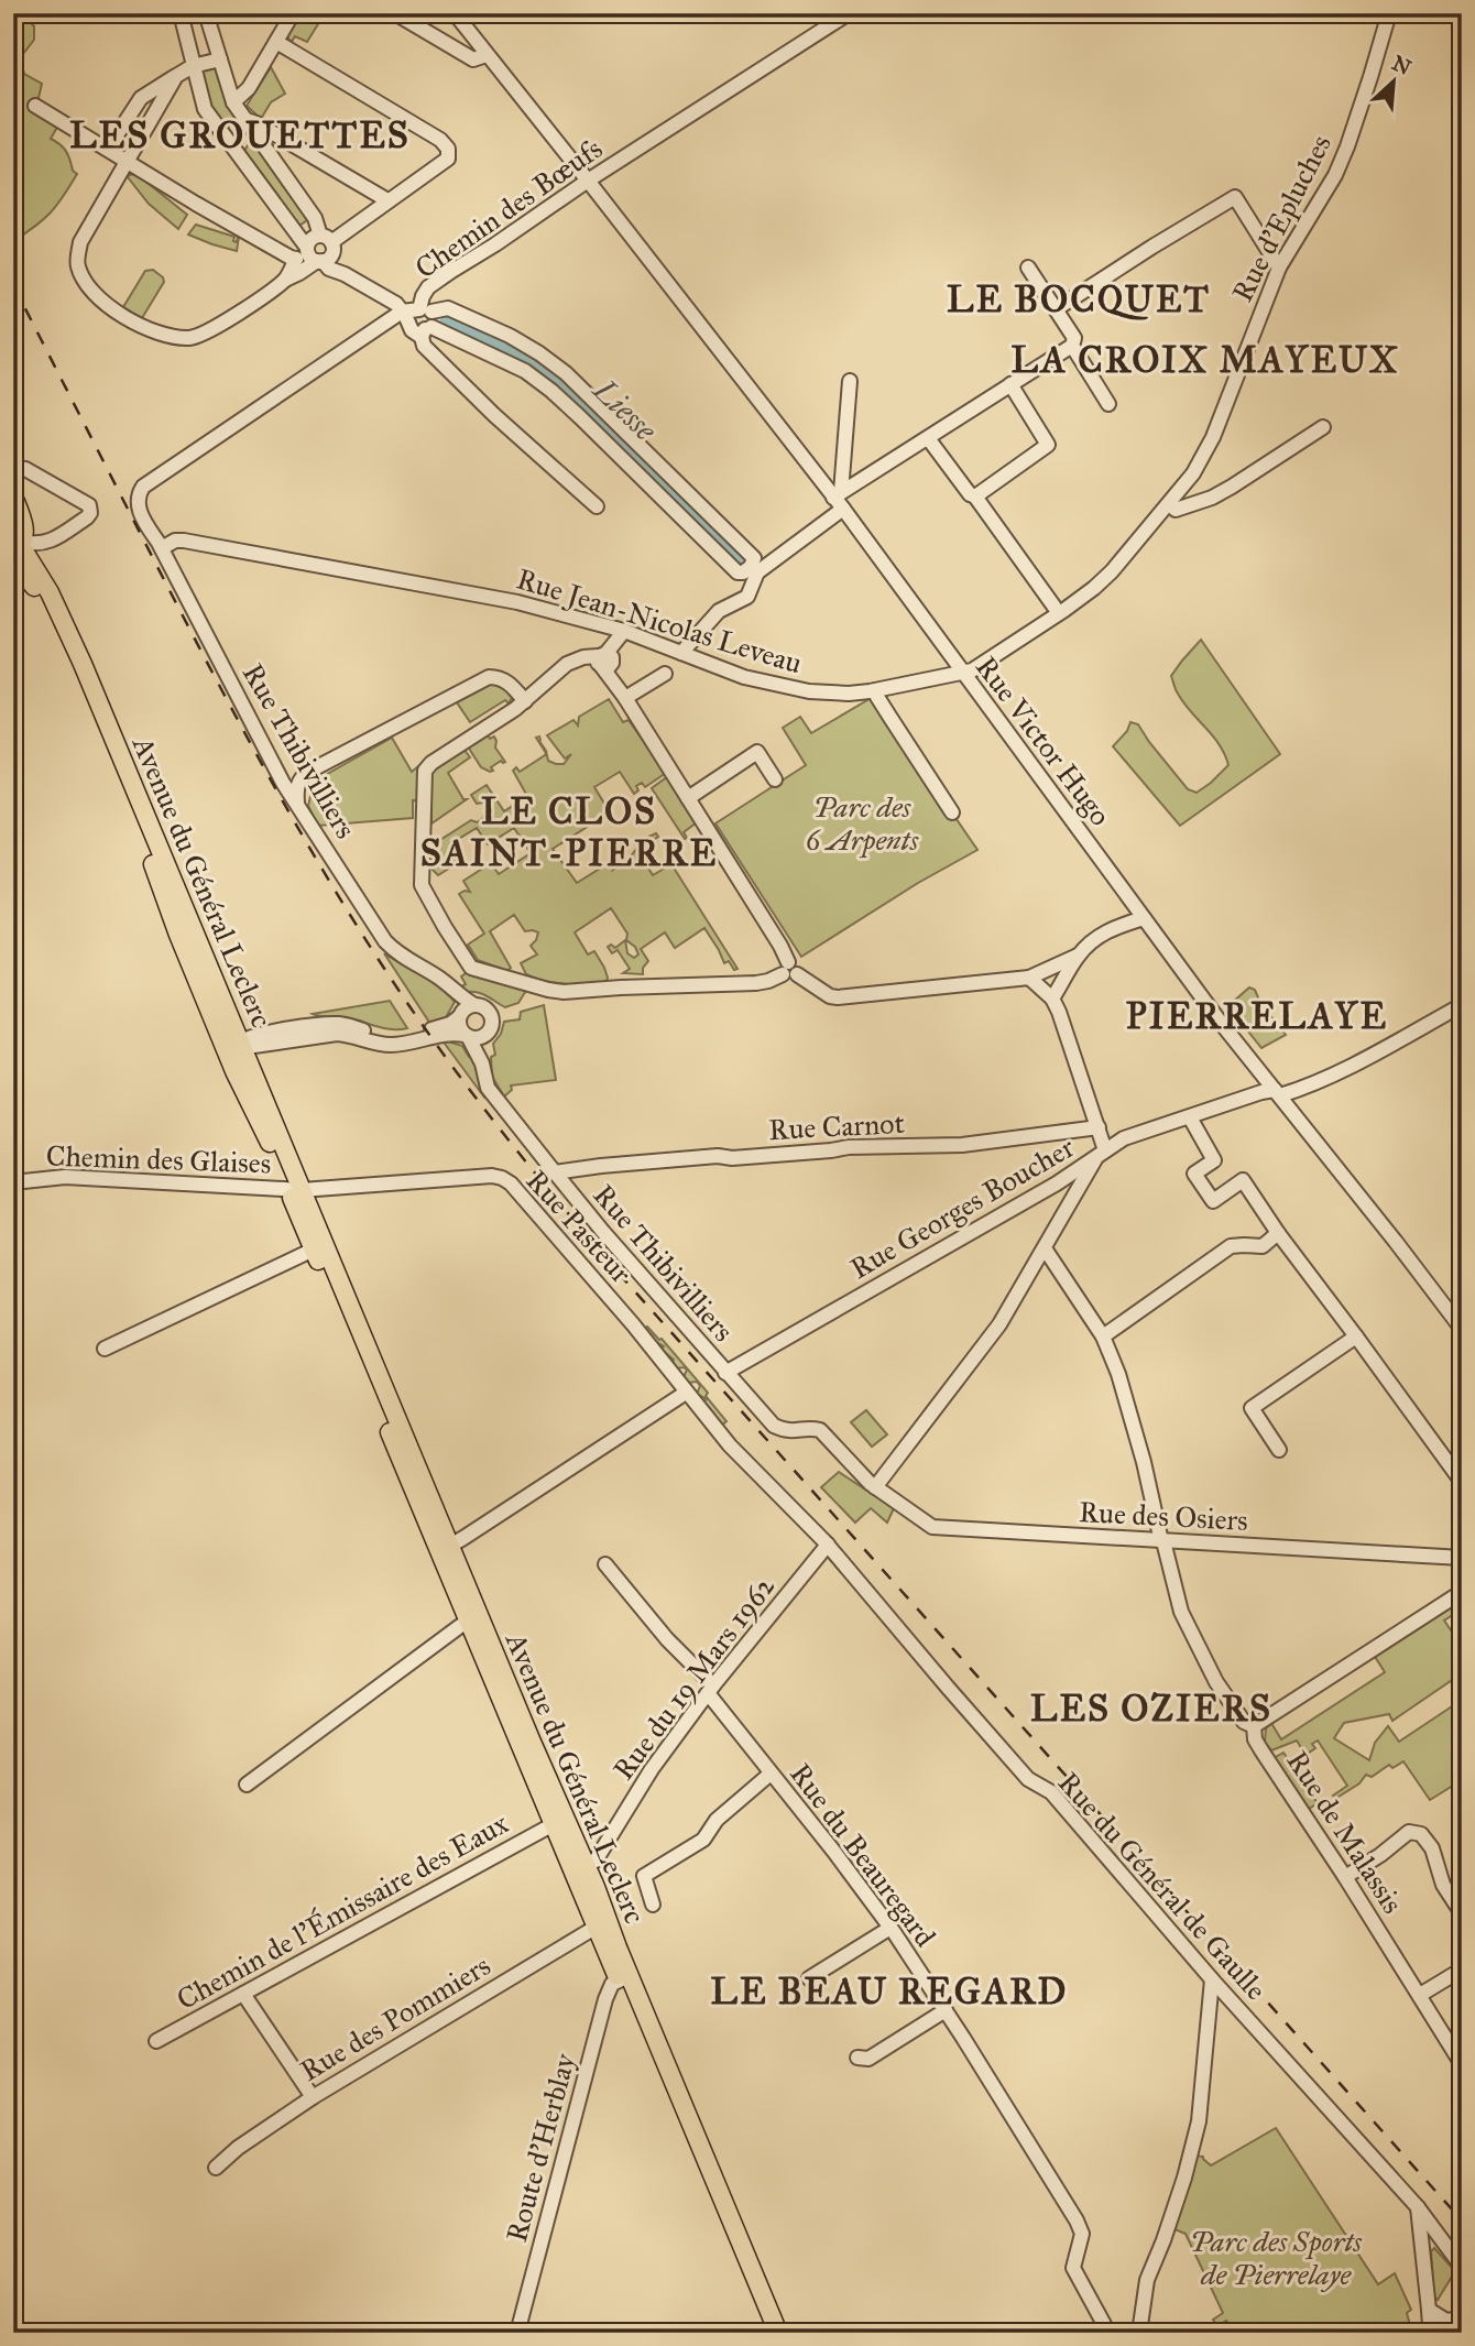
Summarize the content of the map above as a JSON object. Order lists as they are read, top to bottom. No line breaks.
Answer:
{"streets":{"main road":["Avenue du Général Leclerc"],"street":["Chemin des Bœufs","Rue d'Epluches","Rue Jean-Nicolas Leveau","Rue Victor Hugo","Rue Thibivilliers","Rue Carnot","Chemin des Glaises","Rue Georges Boucher","Rue Pasteur","Rue des Osiers","Rue du 19 Mars 1962","Rue de Malassis","Rue du Beauregard","Rue du Général de Gaulle","Chemin de l'Émissaire des Eaux","Rue des Pommiers","Route d'Herblay"]},"crossings":[["Chemin des Bœufs","Rue Victor Hugo"],["Chemin des Bœufs","Rue Thibivilliers"],["Rue d'Epluches","Rue Jean-Nicolas Leveau"],["Rue d'Epluches","Rue Victor Hugo"],["Rue Jean-Nicolas Leveau","Rue Victor Hugo"],["Rue Jean-Nicolas Leveau","Rue Thibivilliers"],["Rue Victor Hugo","Rue Georges Boucher"],["Rue Thibivilliers","Rue Carnot"],["Rue Thibivilliers","Rue Georges Boucher"],["Rue Thibivilliers","Rue des Osiers"],["Avenue du Général Leclerc","Chemin des Glaises"],["Avenue du Général Leclerc","Rue Pasteur"],["Avenue du Général Leclerc","Rue du 19 Mars 1962"],["Avenue du Général Leclerc","Chemin de l'Émissaire des Eaux"],["Avenue du Général Leclerc","Rue des Pommiers"],["Avenue du Général Leclerc","Route d'Herblay"],["Chemin des Glaises","Rue Pasteur"],["Rue Pasteur","Rue du Général de Gaulle"],["Rue des Osiers","Rue de Malassis"],["Rue du 19 Mars 1962","Rue du Beauregard"],["Rue du 19 Mars 1962","Rue du Général de Gaulle"]],"districts":["LES GROUETTES","LE BOCQUET","LA CROIX MAYEUX","LE CLOS SAINT-PIERRE","PIERRELAYE","LES OZIERS","LE BEAU REGARD"],"water":["Liesse"],"parks":["Parc des 6 Arpents","Parc des Sports de Pierrelaye"],"north":"top right"}
